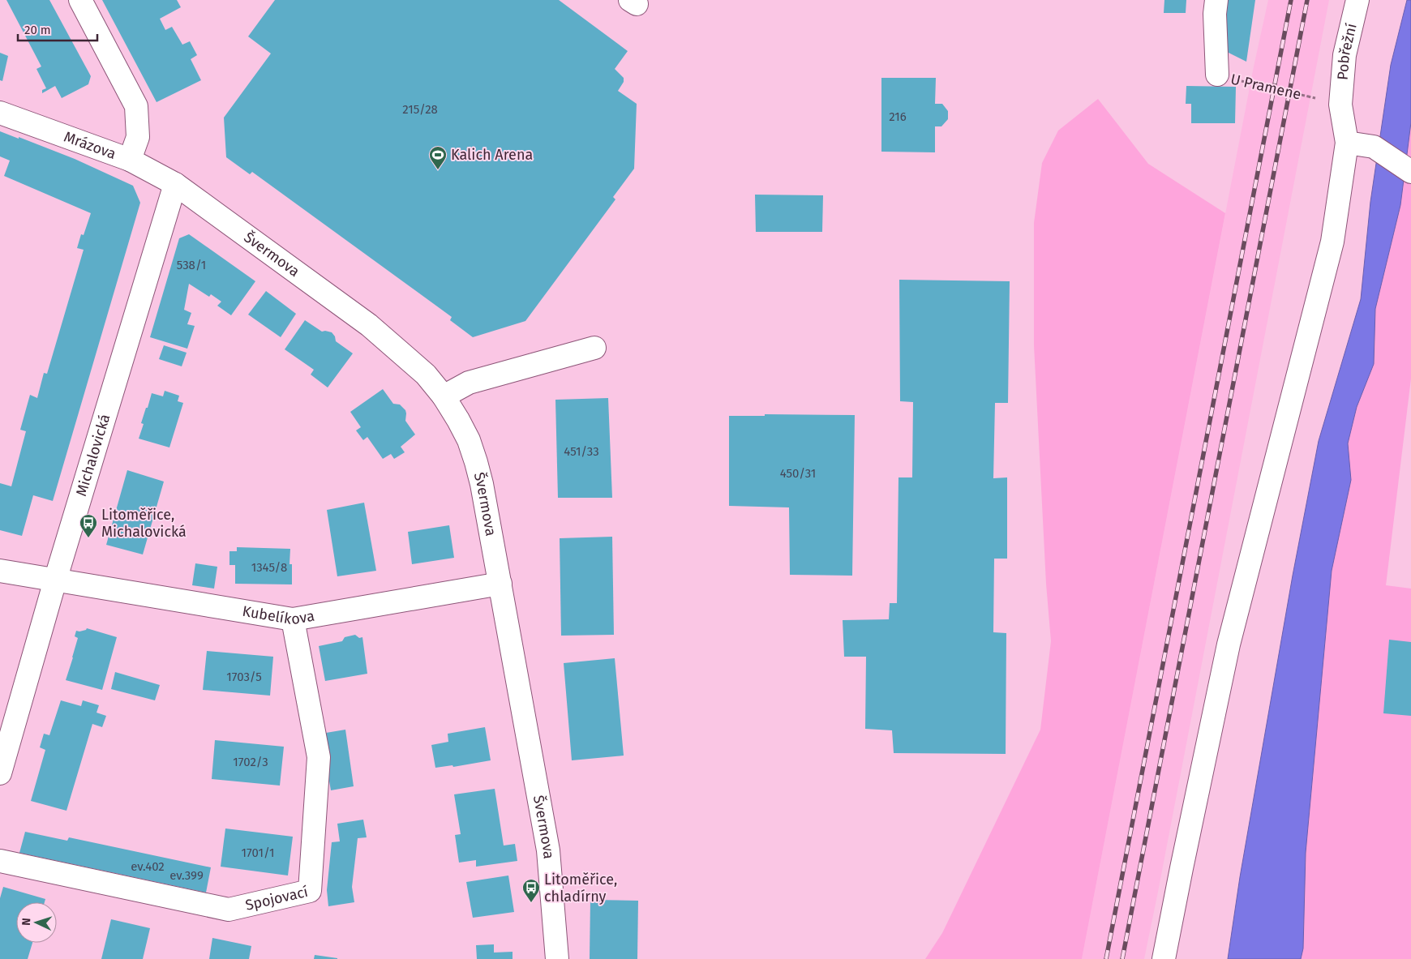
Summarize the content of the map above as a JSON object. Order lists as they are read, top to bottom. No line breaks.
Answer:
{"streets":{"street":["Pobřežní","U Pramene","Mrázova","Švermova","Michalovická","Kubelíkova","Spojovací"]},"crossings":[["Pobřežní","U Pramene"],["Mrázova","Švermova"],["Mrázova","Michalovická"],["Švermova","Michalovická"],["Švermova","Kubelíkova"],["Michalovická","Kubelíkova"],["Kubelíkova","Spojovací"]],"places":{"sports":["Kalich Arena"],"bus stop":["Litoměřice, Michalovická","Litoměřice, chladírny"]},"house_numbers":["215/28","216","538/1","451/33","450/31","1345/8","1703/5","1702/3","1701/1","ev.402","ev.399"],"scale_bar":"20 m","north":"left"}
